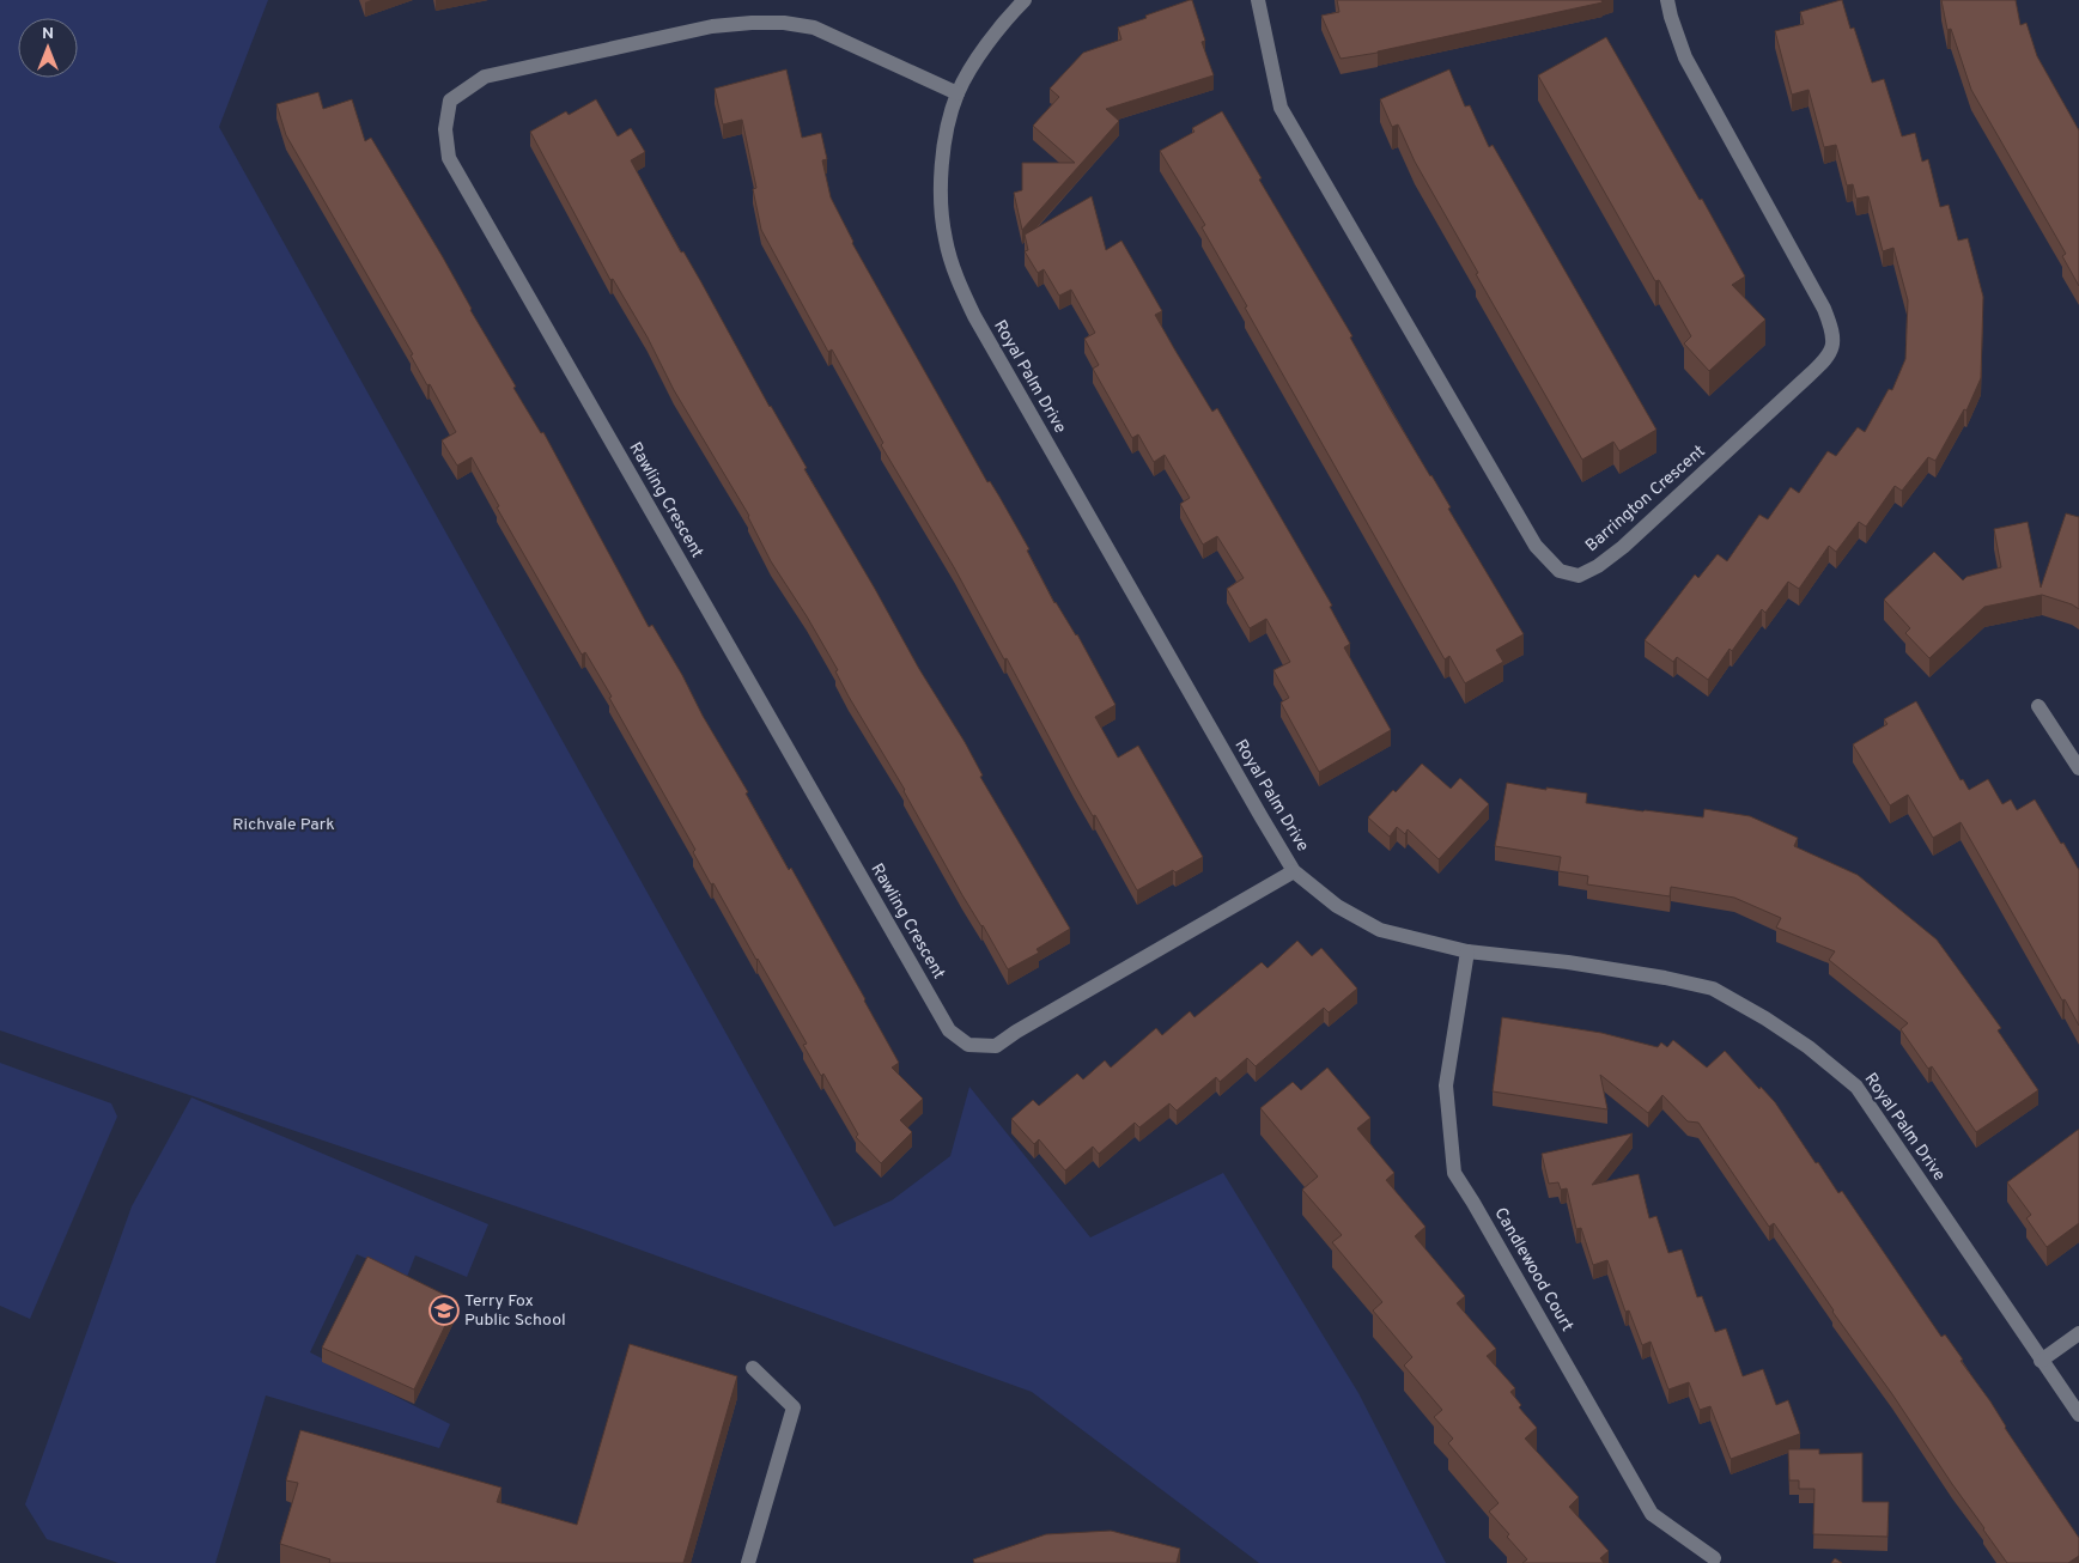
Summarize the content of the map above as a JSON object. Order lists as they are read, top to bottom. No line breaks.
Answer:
{"streets":{"street":["Royal Palm Drive","Barrington Crescent","Rawling Crescent","Candlewood Court"]},"crossings":[["Royal Palm Drive","Rawling Crescent"],["Royal Palm Drive","Candlewood Court"]],"parks":["Richvale Park"],"places":{"school or university":["Terry Fox Public School"]},"north":"top"}
